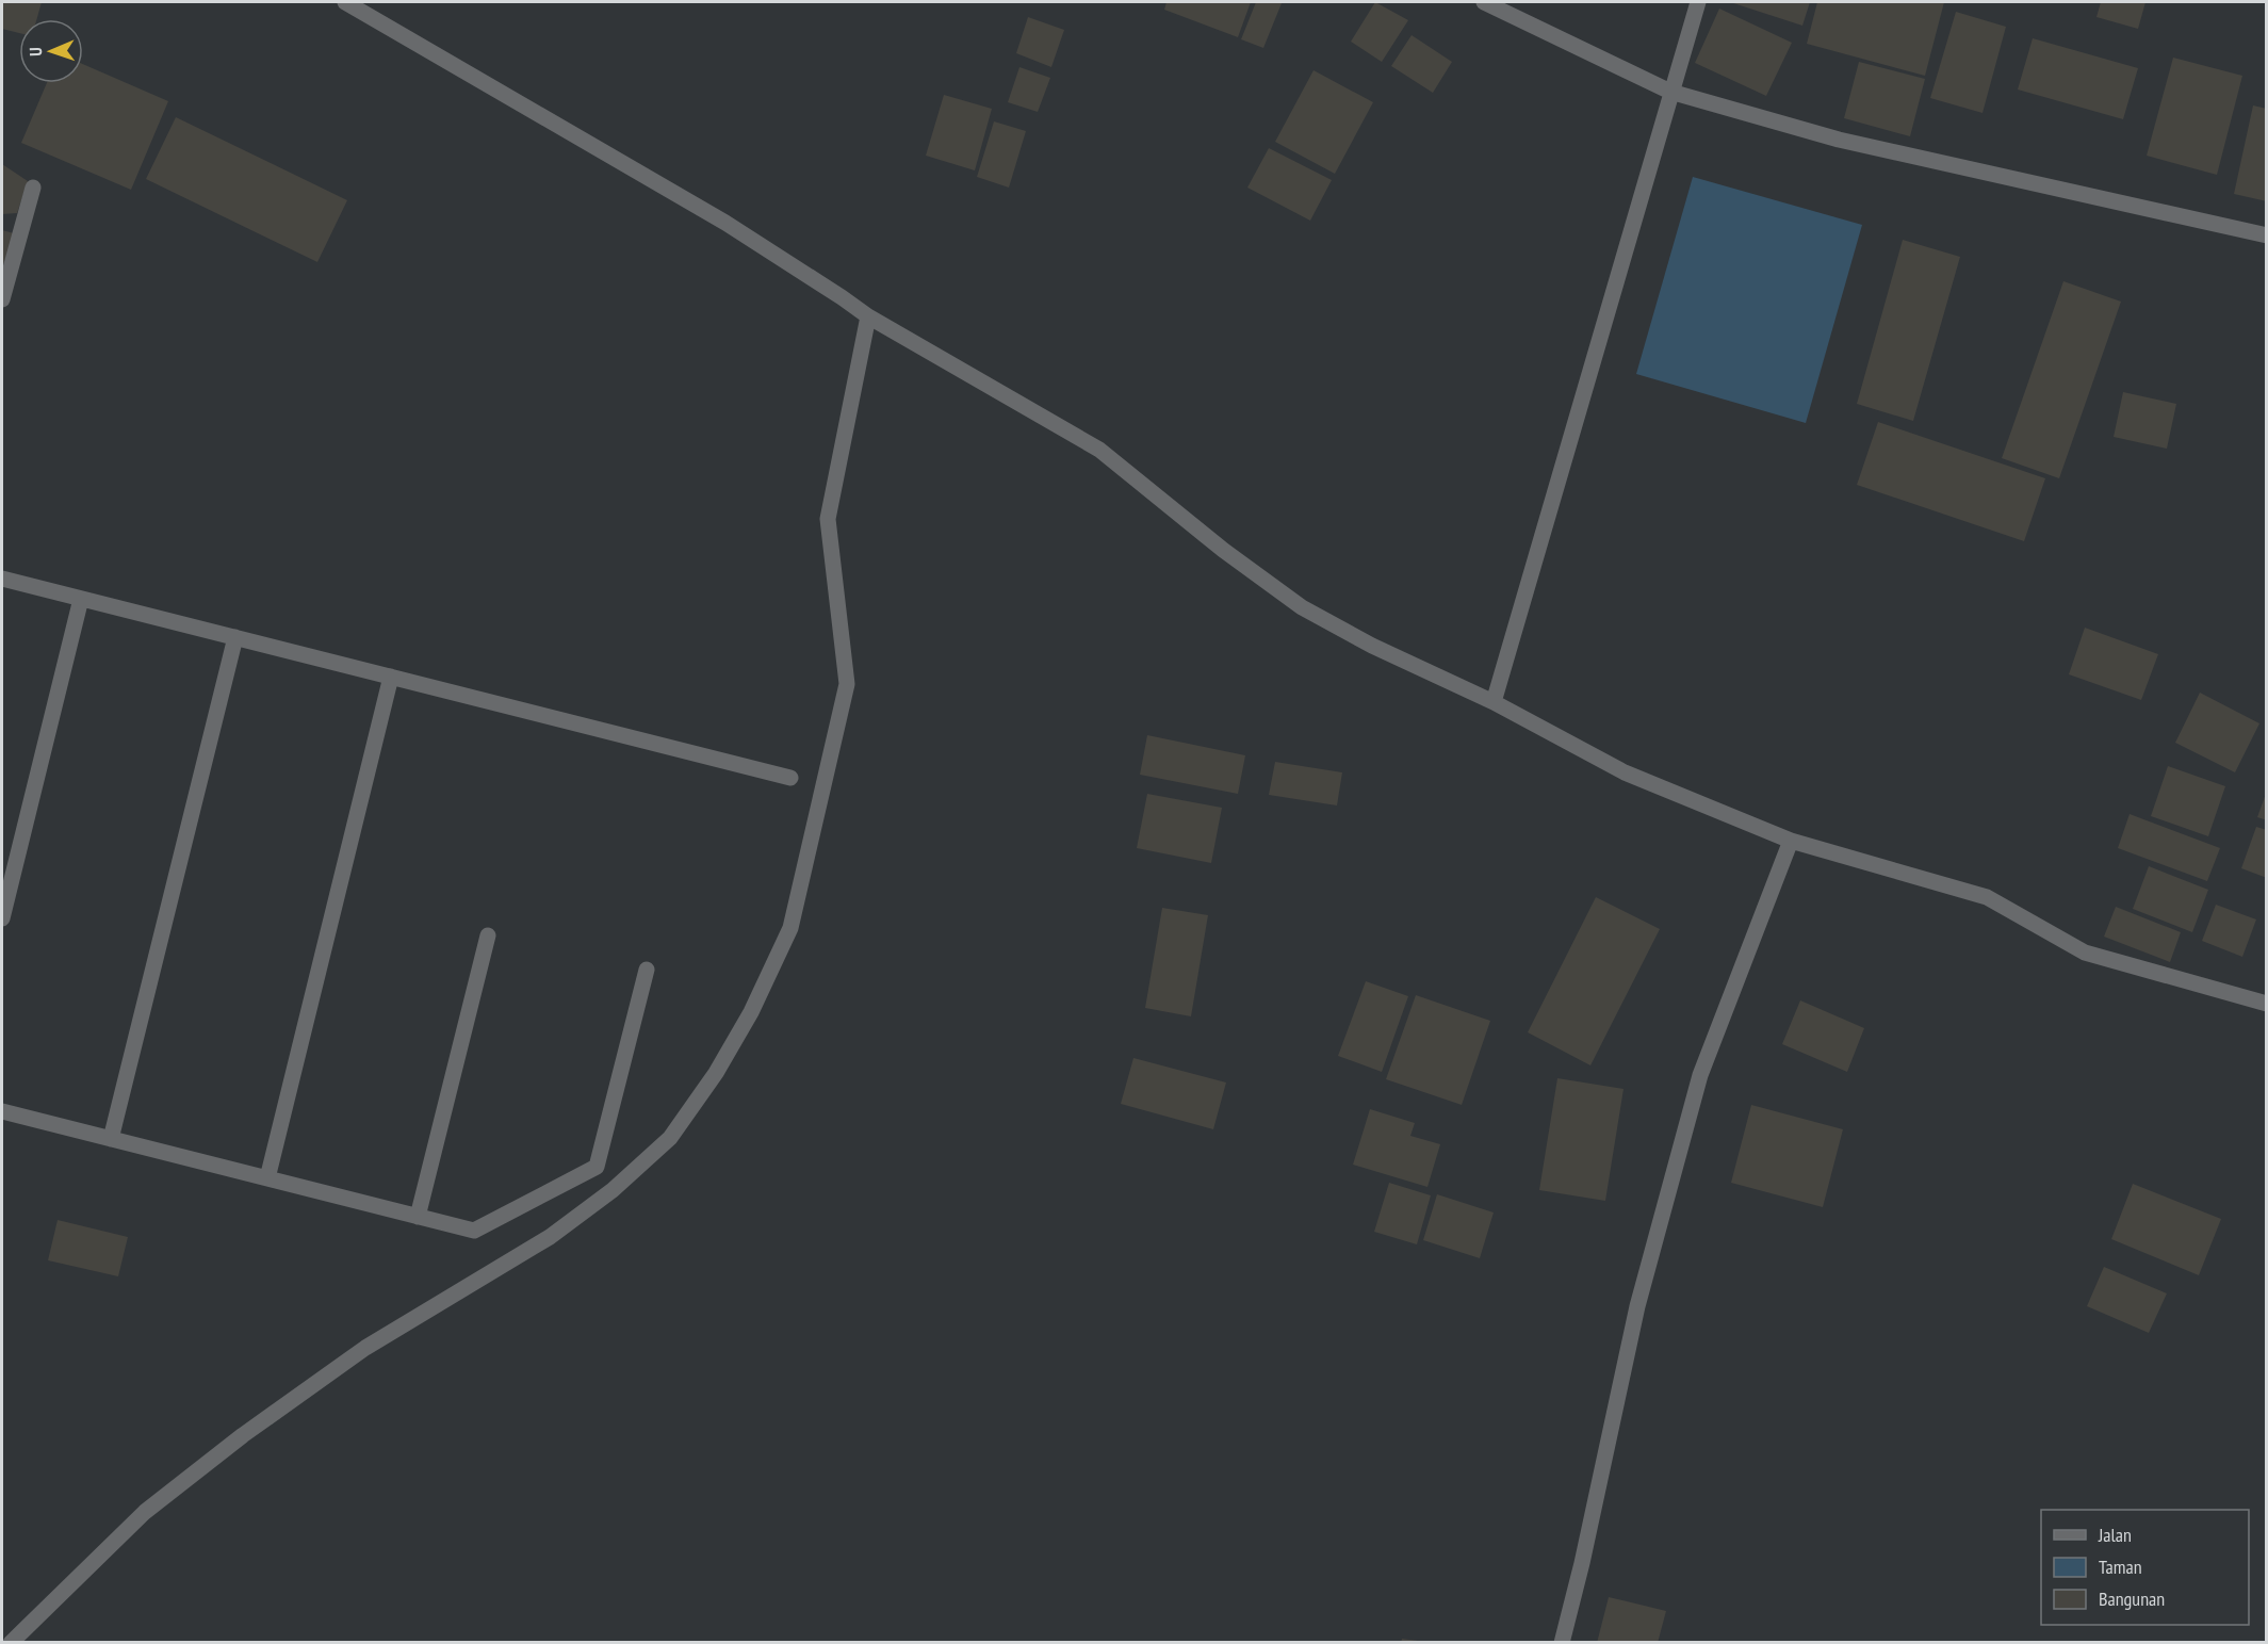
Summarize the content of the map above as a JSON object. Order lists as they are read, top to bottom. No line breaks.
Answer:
{"legend":["Jalan","Taman","Bangunan"],"north":"left"}
